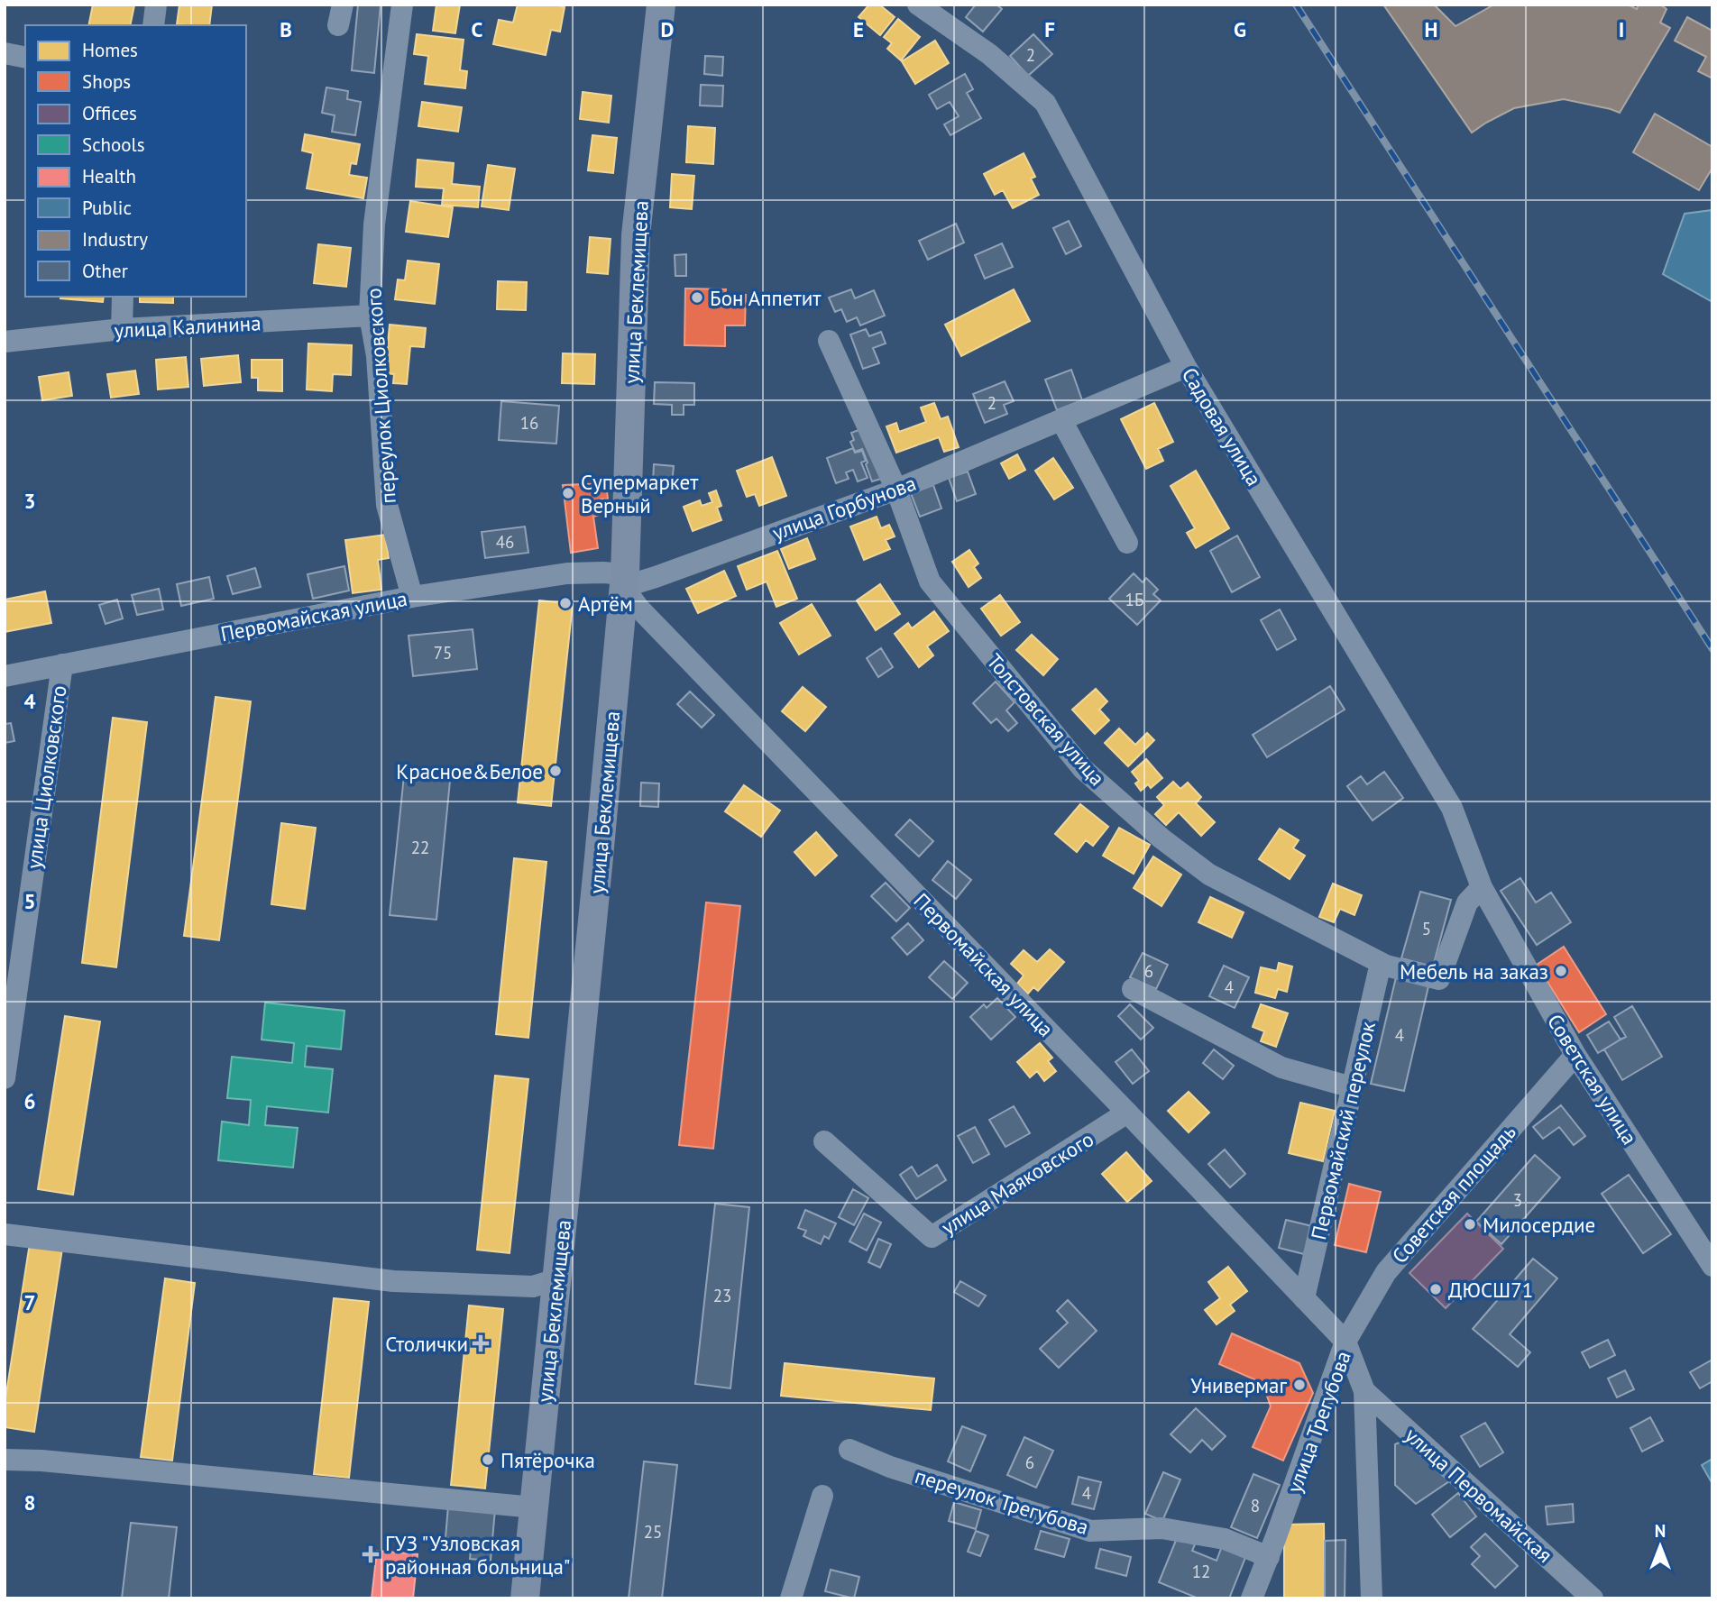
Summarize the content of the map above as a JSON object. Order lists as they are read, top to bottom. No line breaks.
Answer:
{"streets":{"main road":["улица Беклемищева"],"street":["улица Калинина","переулок Циолковского","Садовая улица","улица Горбунова","Первомайская улица","Толстовская улица","улица Циолковского","Советская улица","Первомайский переулок","улица Маяковского","Советская площадь","улица Трегубова","улица Первомайская","переулок Трегубова"]},"crossings":[["улица Беклемищева","улица Горбунова"],["улица Беклемищева","Первомайская улица"],["улица Калинина","переулок Циолковского"],["переулок Циолковского","Первомайская улица"],["Садовая улица","улица Горбунова"],["Садовая улица","Толстовская улица"],["Садовая улица","Советская улица"],["улица Горбунова","Первомайская улица"],["улица Горбунова","Толстовская улица"],["Первомайская улица","улица Циолковского"],["Первомайская улица","Первомайский переулок"],["Первомайская улица","улица Маяковского"],["Первомайская улица","Советская площадь"],["Первомайская улица","улица Трегубова"],["Толстовская улица","Советская улица"],["Толстовская улица","Первомайский переулок"],["Советская улица","Советская площадь"],["Советская площадь","улица Трегубова"],["улица Трегубова","улица Первомайская"],["улица Трегубова","переулок Трегубова"]],"places":{"other":["Бон Аппетит","Супермаркет Верный","Артём","Красное&Белое","Мебель на заказ","Милосердие","ДЮСШ71","Универмаг","Пятёрочка"],"health":["Столички","ГУЗ \"Узловская районная больница\""]},"house_numbers":["2","2","16","46","1Б","75","22","5","6","4","4","3","23","6","4","8","25","12"],"legend":["Homes","Shops","Offices","Schools","Health","Public","Industry","Other"],"north":"top","grid":{"columns":["B","C","D","E","F","G","H","I"],"rows":["3","4","5","6","7","8"]}}
